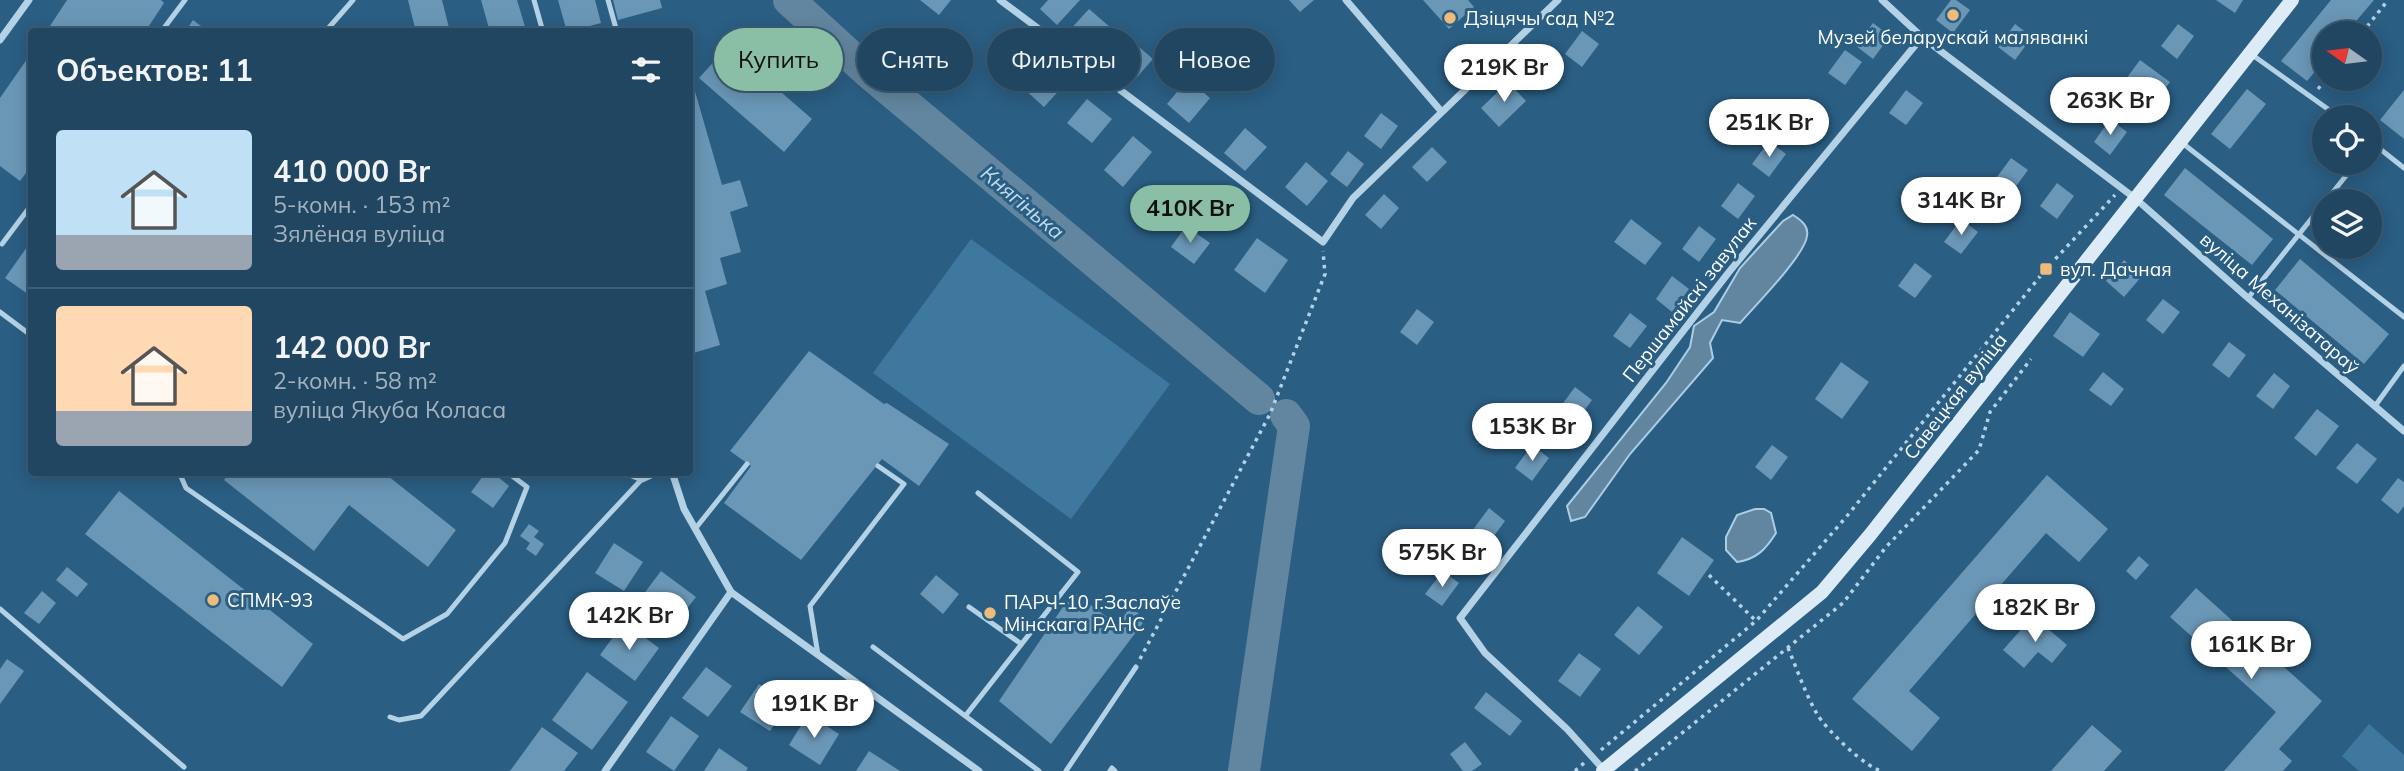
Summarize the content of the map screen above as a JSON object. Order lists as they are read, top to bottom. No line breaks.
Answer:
{"streets":{"main road":["Савецкая вуліца"],"street":["Першамайскі завулак","вуліца Механізатараў"]},"crossings":[["Першамайскі завулак","вуліца Механізатараў"],["Першамайскі завулак","Савецкая вуліца"],["вуліца Механізатараў","Савецкая вуліца"]],"water":["Княгінька"],"places":{"other":["Музей беларускай маляванкі","Дзіцячы сад №2","СПМК-93","ПАРЧ-10 г.Заслаўе Мінскага РАНС"],"transit":["вул. Дачная"]},"north":"left","page":{"chip":["Купить","Снять","Фильтры","Новое"],"heading":"Объектов: 11","price":["219K Br","263K Br","251K Br","314K Br","410K Br","153K Br","575K Br","182K Br","142K Br","161K Br","191K Br"],"list":[{"name":"410 000 Br","note":"5-комн. · 153 m² · Зялёная вуліца"},{"name":"142 000 Br","note":"2-комн. · 58 m² · вуліца Якуба Коласа"}]}}
